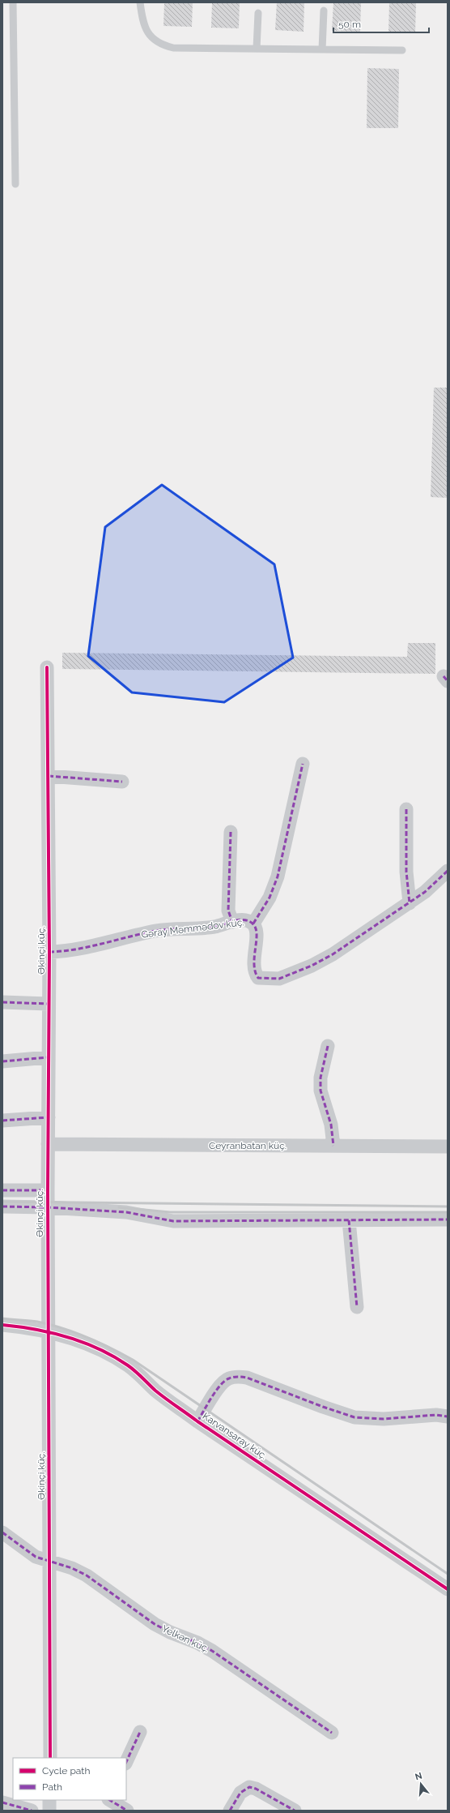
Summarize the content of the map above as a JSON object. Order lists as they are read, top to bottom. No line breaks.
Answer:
{"streets":{"street":["Gəray Məmmədov küç.","Əkinçi küç.","Ceyranbatan küç.","Karvansaray küç.","Yelkən küç."]},"crossings":[["Gəray Məmmədov küç.","Əkinçi küç."],["Əkinçi küç.","Ceyranbatan küç."],["Əkinçi küç.","Karvansaray küç."],["Əkinçi küç.","Yelkən küç."]],"legend":["Cycle path","Path"],"scale_bar":"50 m","north":"top"}
